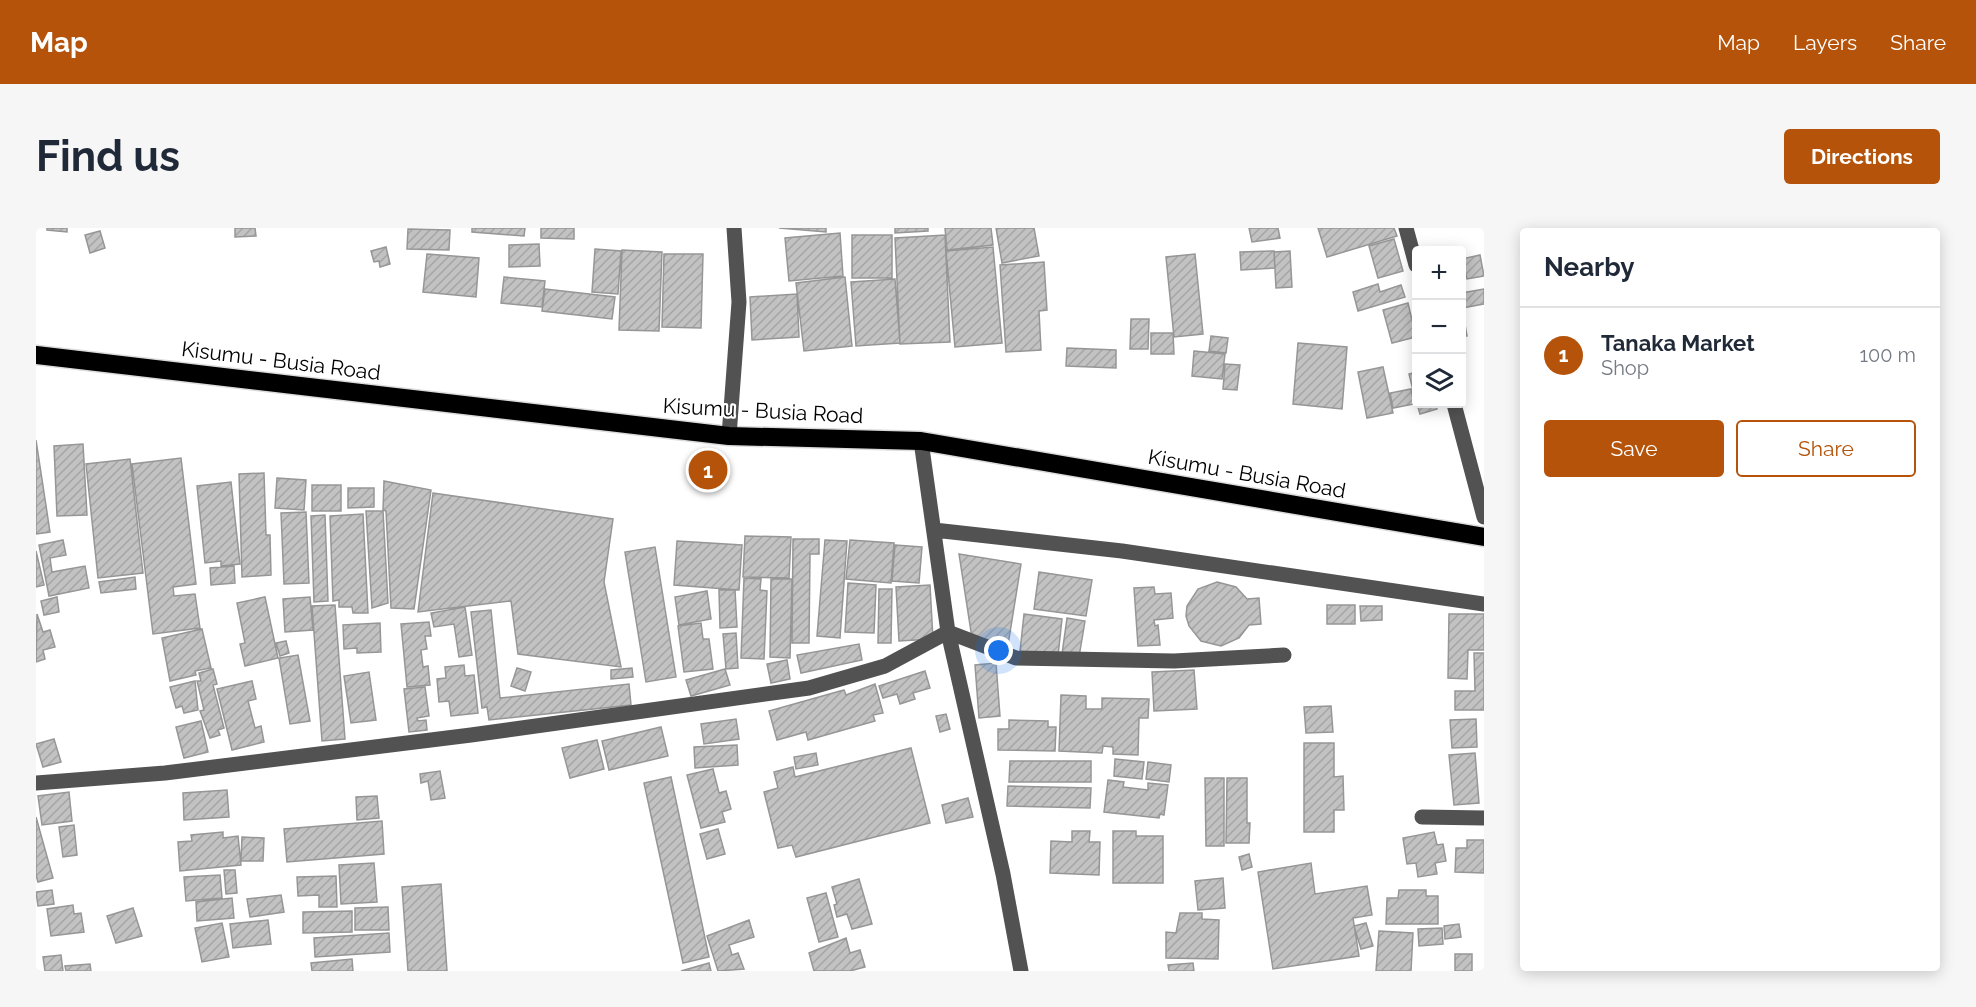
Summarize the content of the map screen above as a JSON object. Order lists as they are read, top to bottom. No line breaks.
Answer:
{"streets":{"highway":["Kisumu - Busia Road"]},"page":{"header":"Map","nav":["Map","Layers","Share"],"buttons":["Directions",["Save","Share"]],"title":"Find us","heading":"Nearby","map_buttons":["+","−"],"list":[{"mark":"1","name":"Tanaka Market","note":"Shop","value":"100 m"}],"pins":"1"}}
